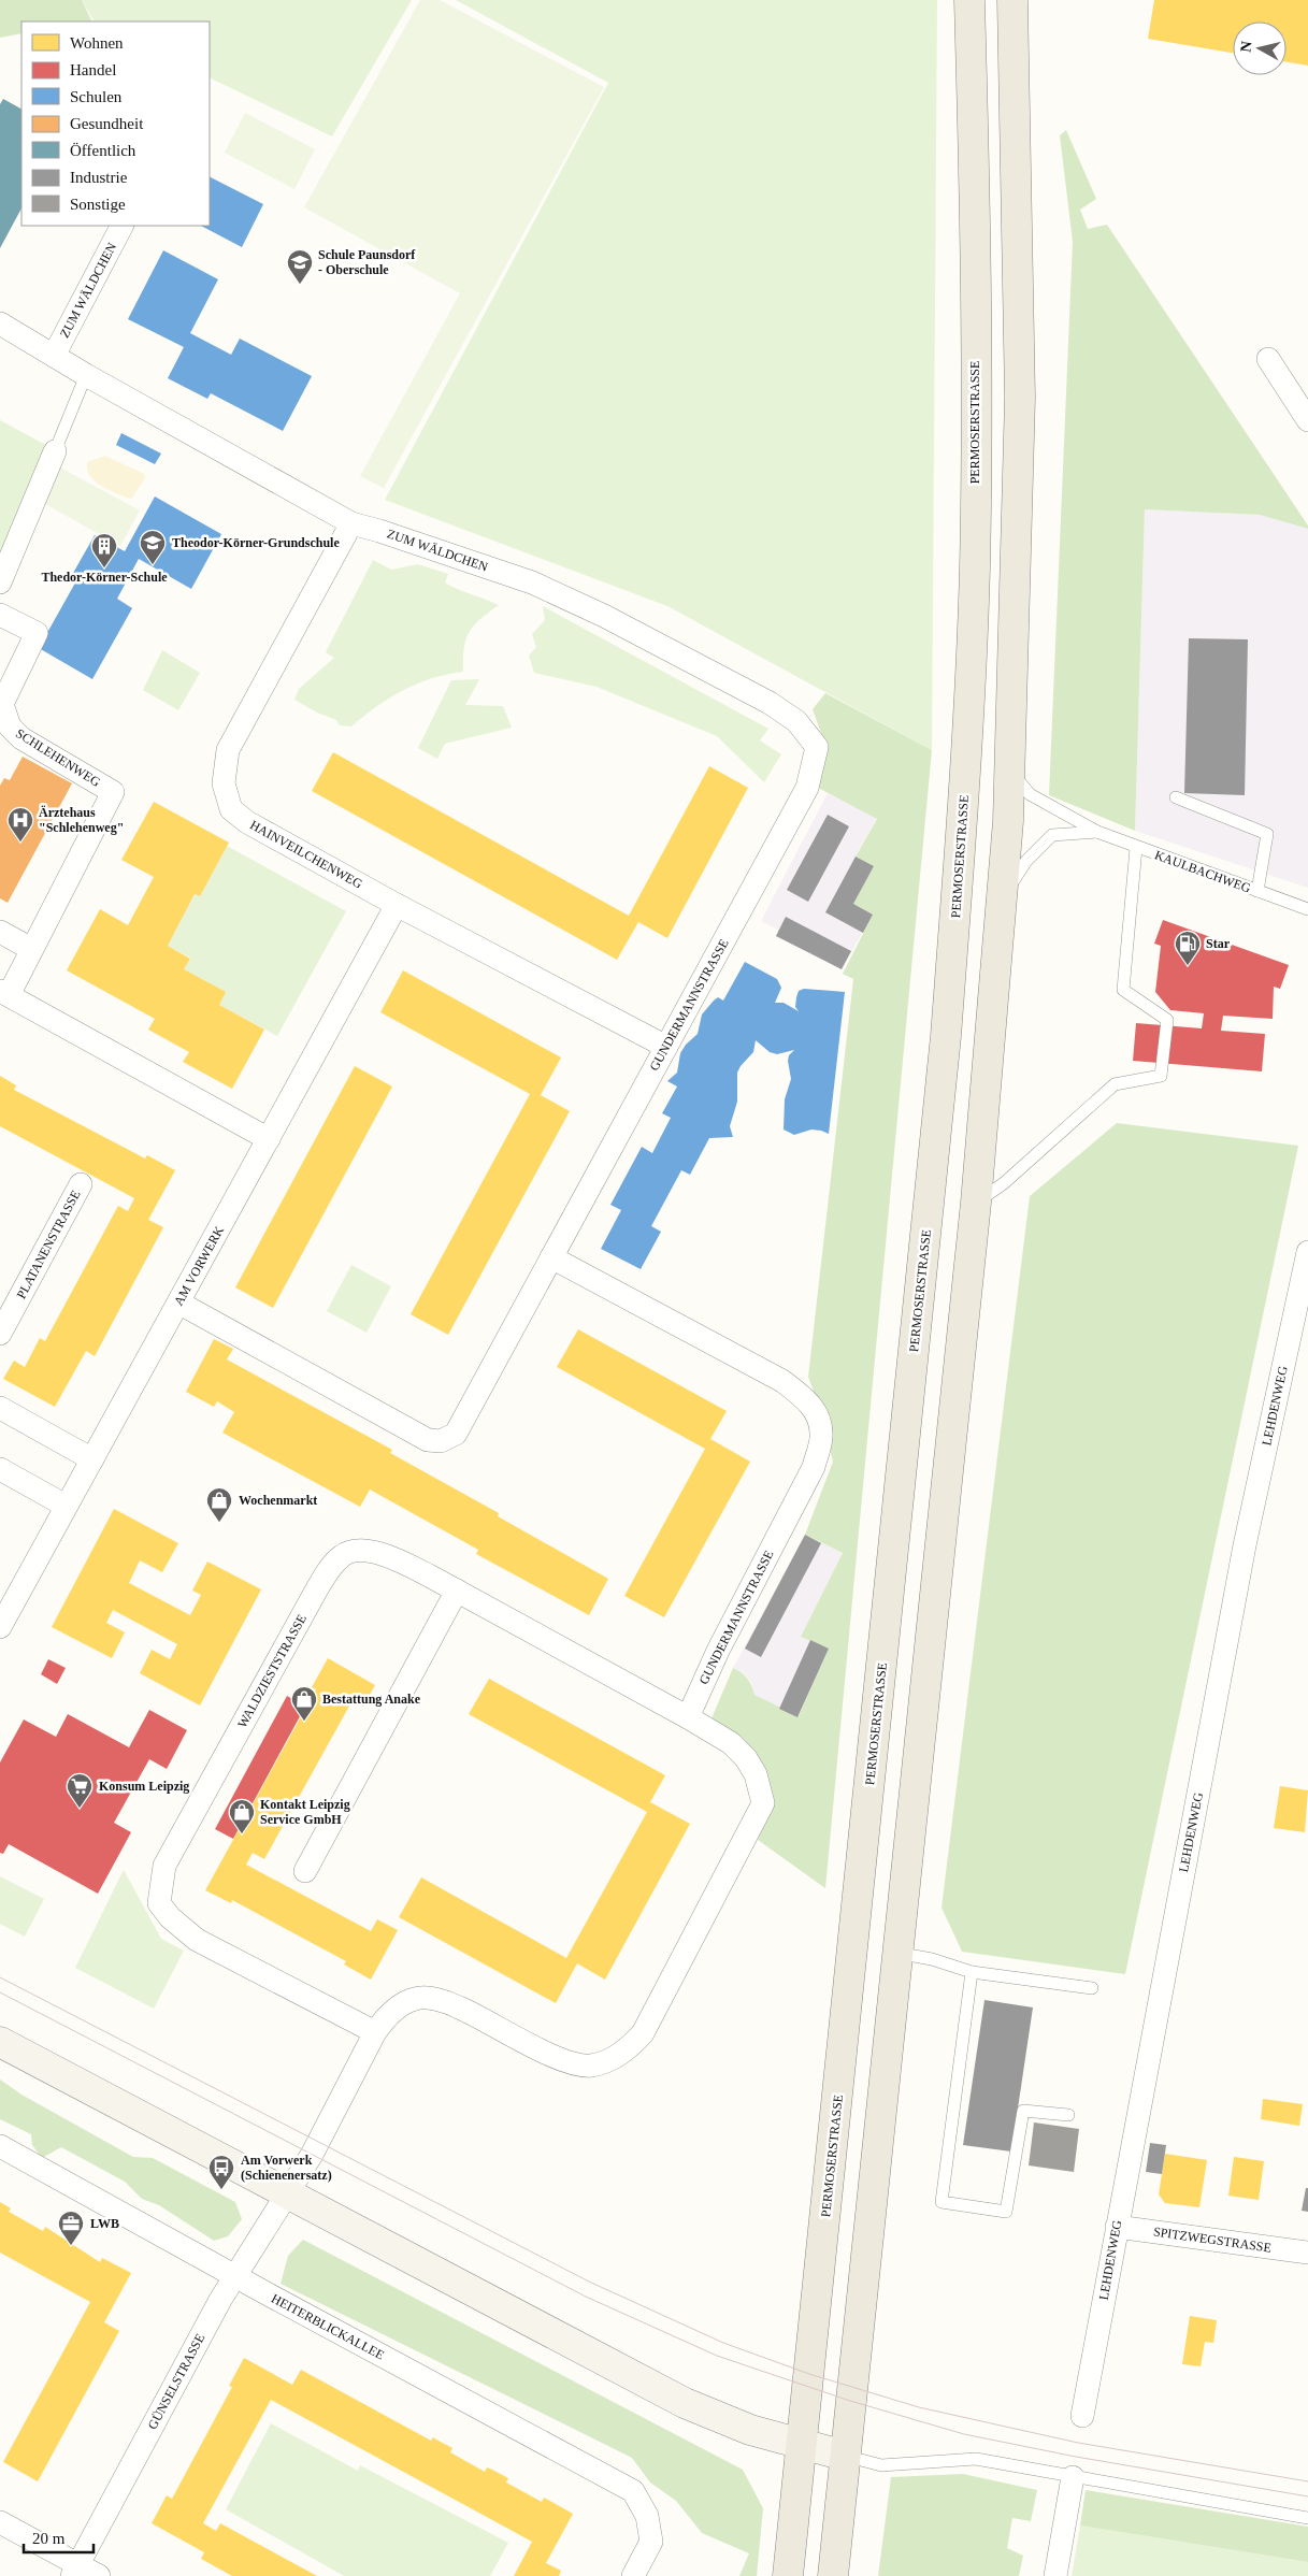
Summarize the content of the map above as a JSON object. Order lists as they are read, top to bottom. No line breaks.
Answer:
{"streets":{"main road":["PERMOSERSTRASSE"],"street":["ZUM WÄLDCHEN","SCHLEHENWEG","HAINVEILCHENWEG","GUNDERMANNSTRASSE","PLATANENSTRASSE","AM VORWERK","LEHDENWEG","WALDZIESTSTRASSE","SPITZWEGSTRASSE","HEITERBLICKALLEE","GÜNSELSTRASSE"],"lane":["KAULBACHWEG"]},"crossings":[["ZUM WÄLDCHEN","HAINVEILCHENWEG"],["ZUM WÄLDCHEN","GUNDERMANNSTRASSE"],["SCHLEHENWEG","AM VORWERK"],["HAINVEILCHENWEG","GUNDERMANNSTRASSE"],["HAINVEILCHENWEG","AM VORWERK"],["GUNDERMANNSTRASSE","AM VORWERK"],["GUNDERMANNSTRASSE","WALDZIESTSTRASSE"],["LEHDENWEG","SPITZWEGSTRASSE"],["HEITERBLICKALLEE","GÜNSELSTRASSE"]],"places":{"school or university":["Schule Paunsdorf - Oberschule","Theodor-Körner-Grundschule"],"building":["Thedor-Körner-Schule"],"hospital":["Ärztehaus \"Schlehenweg\""],"fuel station":["Star"],"shop":["Wochenmarkt","Bestattung Anake","Kontakt Leipzig Service GmbH"],"supermarket":["Konsum Leipzig"],"bus stop":["Am Vorwerk (Schienenersatz)"],"office":["LWB"]},"legend":["Wohnen","Handel","Schulen","Gesundheit","Öffentlich","Industrie","Sonstige"],"scale_bar":"20 m","north":"left"}
